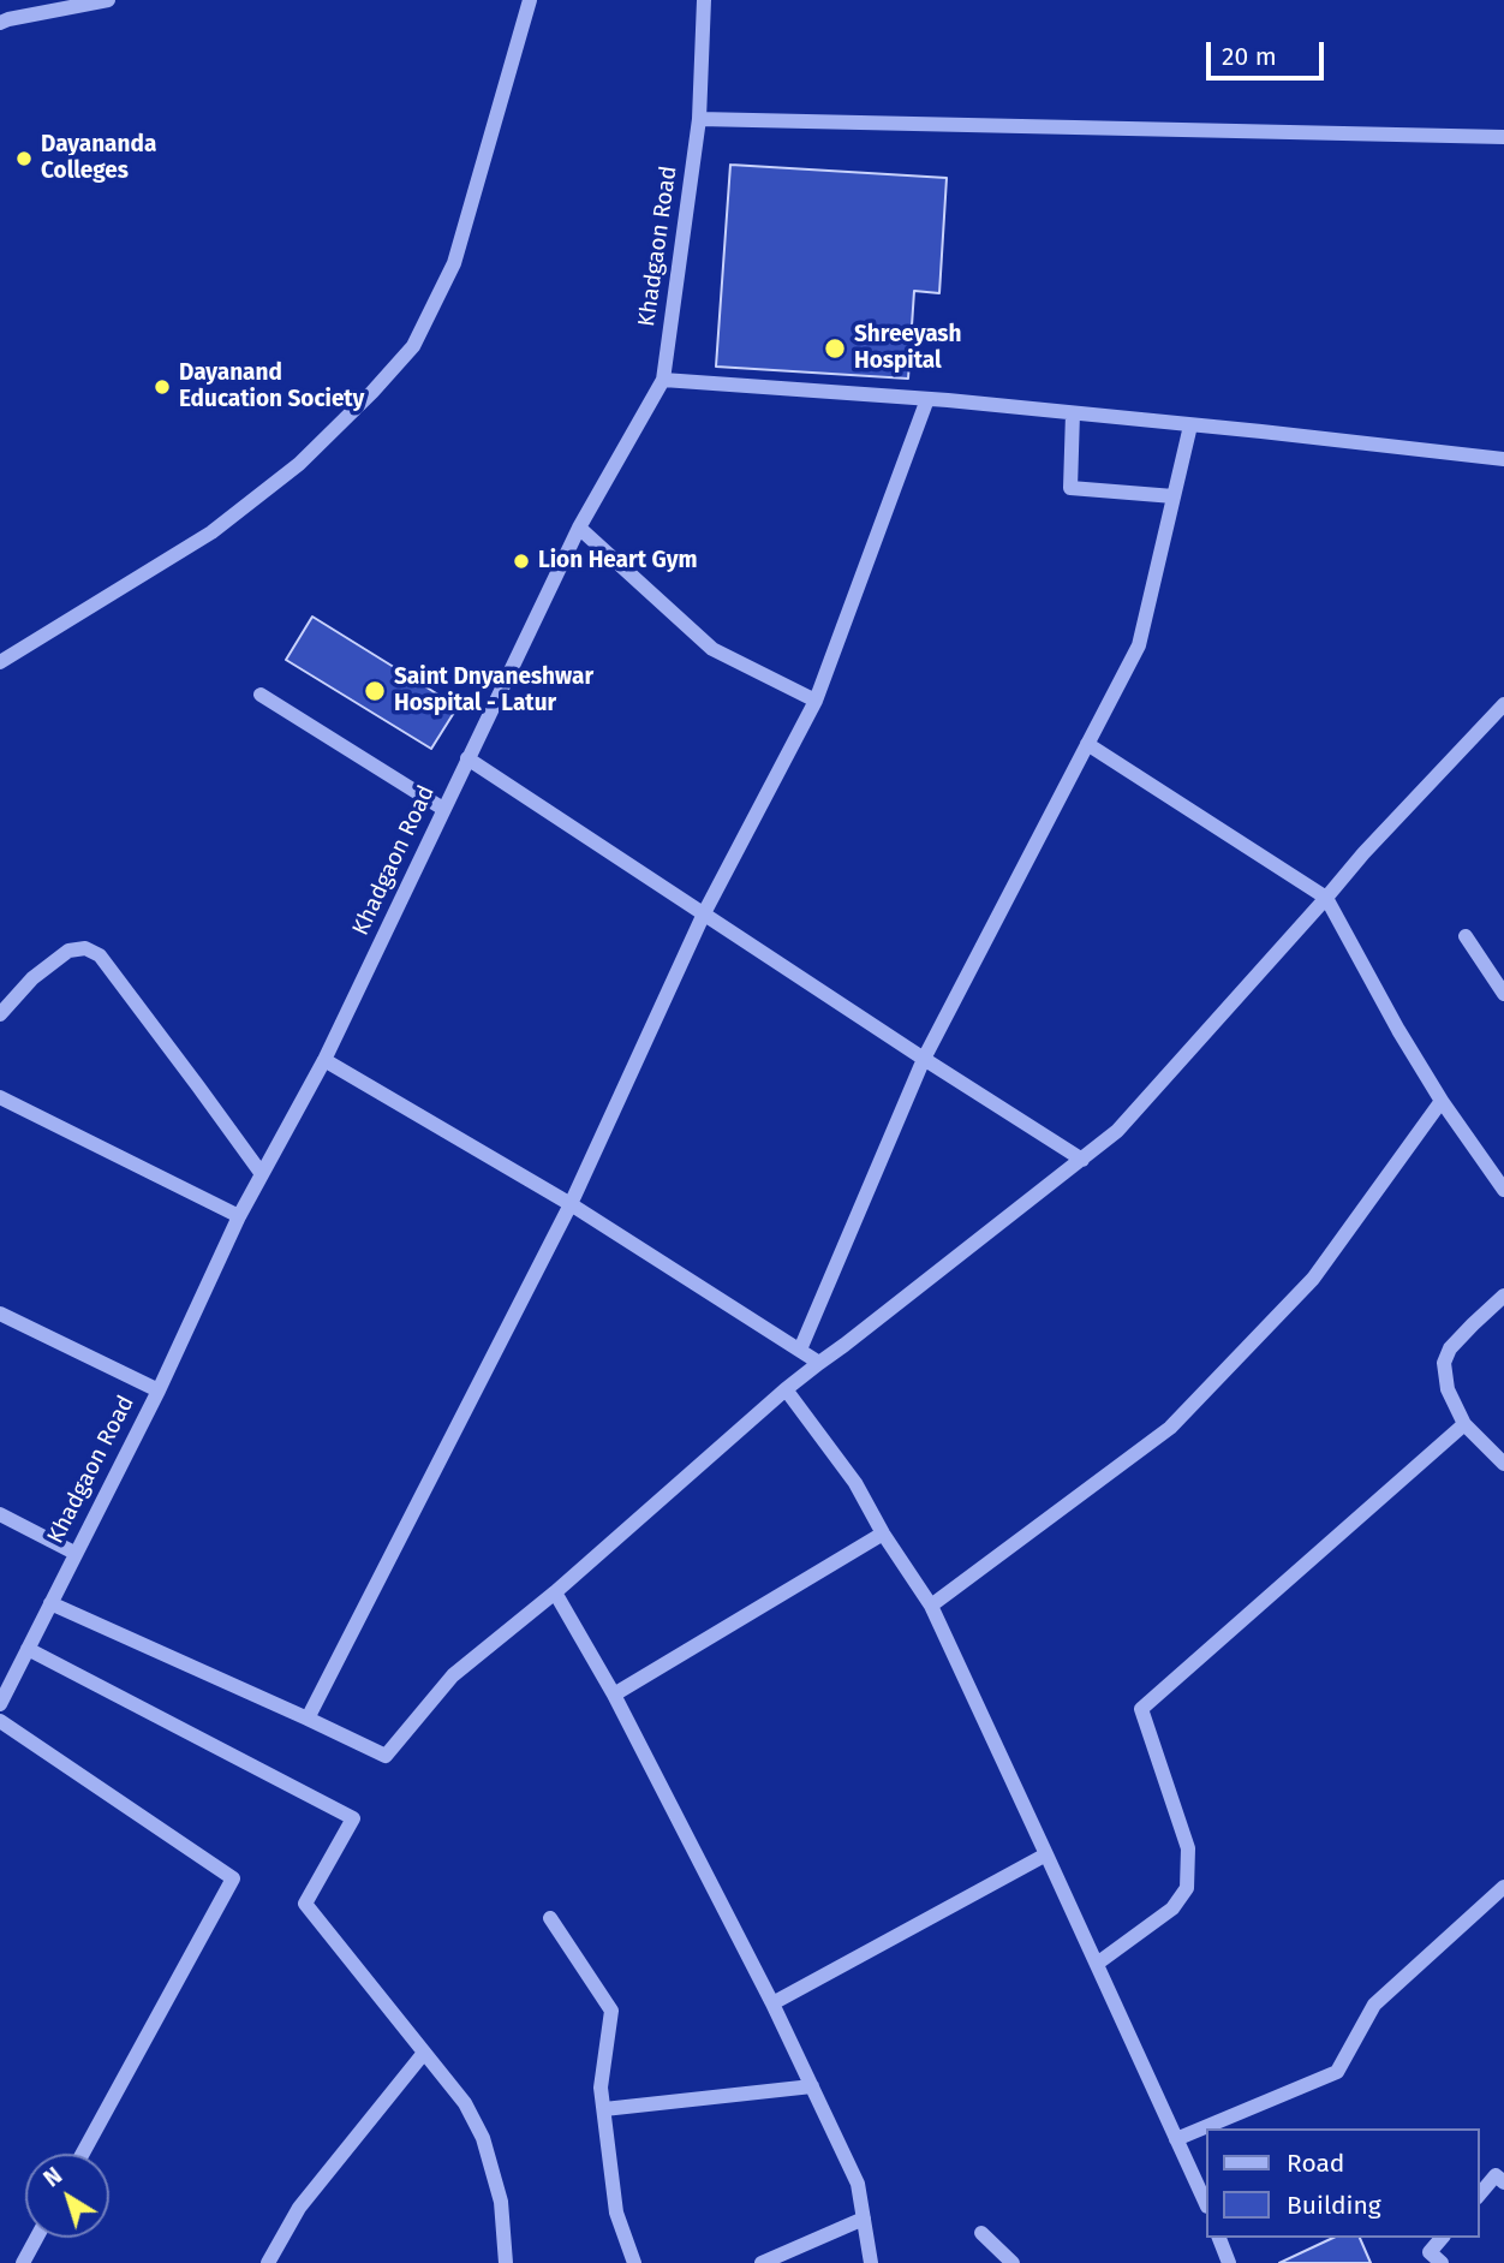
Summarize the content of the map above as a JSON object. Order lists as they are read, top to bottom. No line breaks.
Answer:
{"streets":{"street":["Khadgaon Road"]},"places":["Dayananda Colleges","Shreeyash Hospital","Dayanand Education Society","Lion Heart Gym","Saint Dnyaneshwar Hospital - Latur"],"legend":["Road","Building"],"scale_bar":"20 m","north":"top left"}
